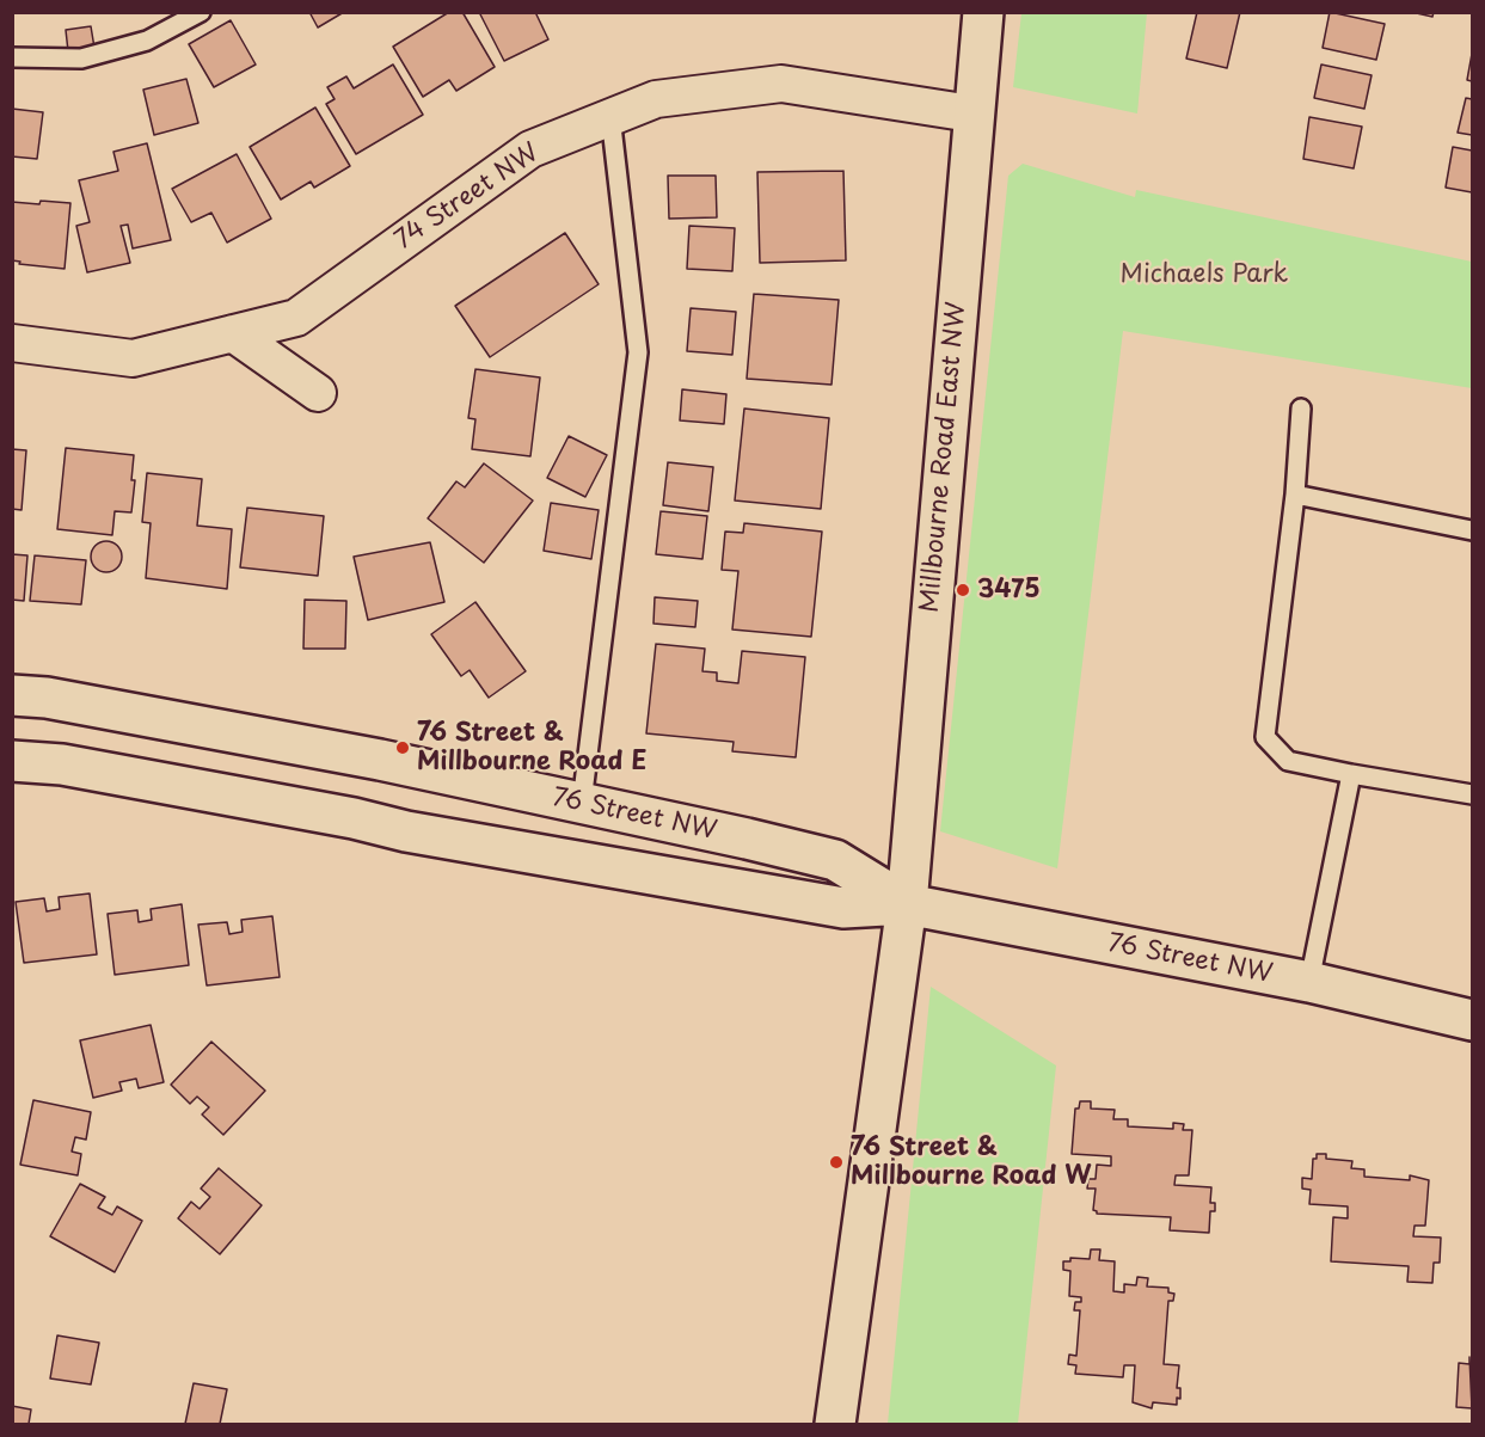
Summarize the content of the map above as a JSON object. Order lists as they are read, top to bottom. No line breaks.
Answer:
{"streets":{"street":["74 Street NW","Millbourne Road East NW","76 Street NW"]},"crossings":[["74 Street NW","Millbourne Road East NW"],["Millbourne Road East NW","76 Street NW"]],"parks":["Michaels Park"],"places":["3475","76 Street & Millbourne Road E","76 Street & Millbourne Road W"]}
